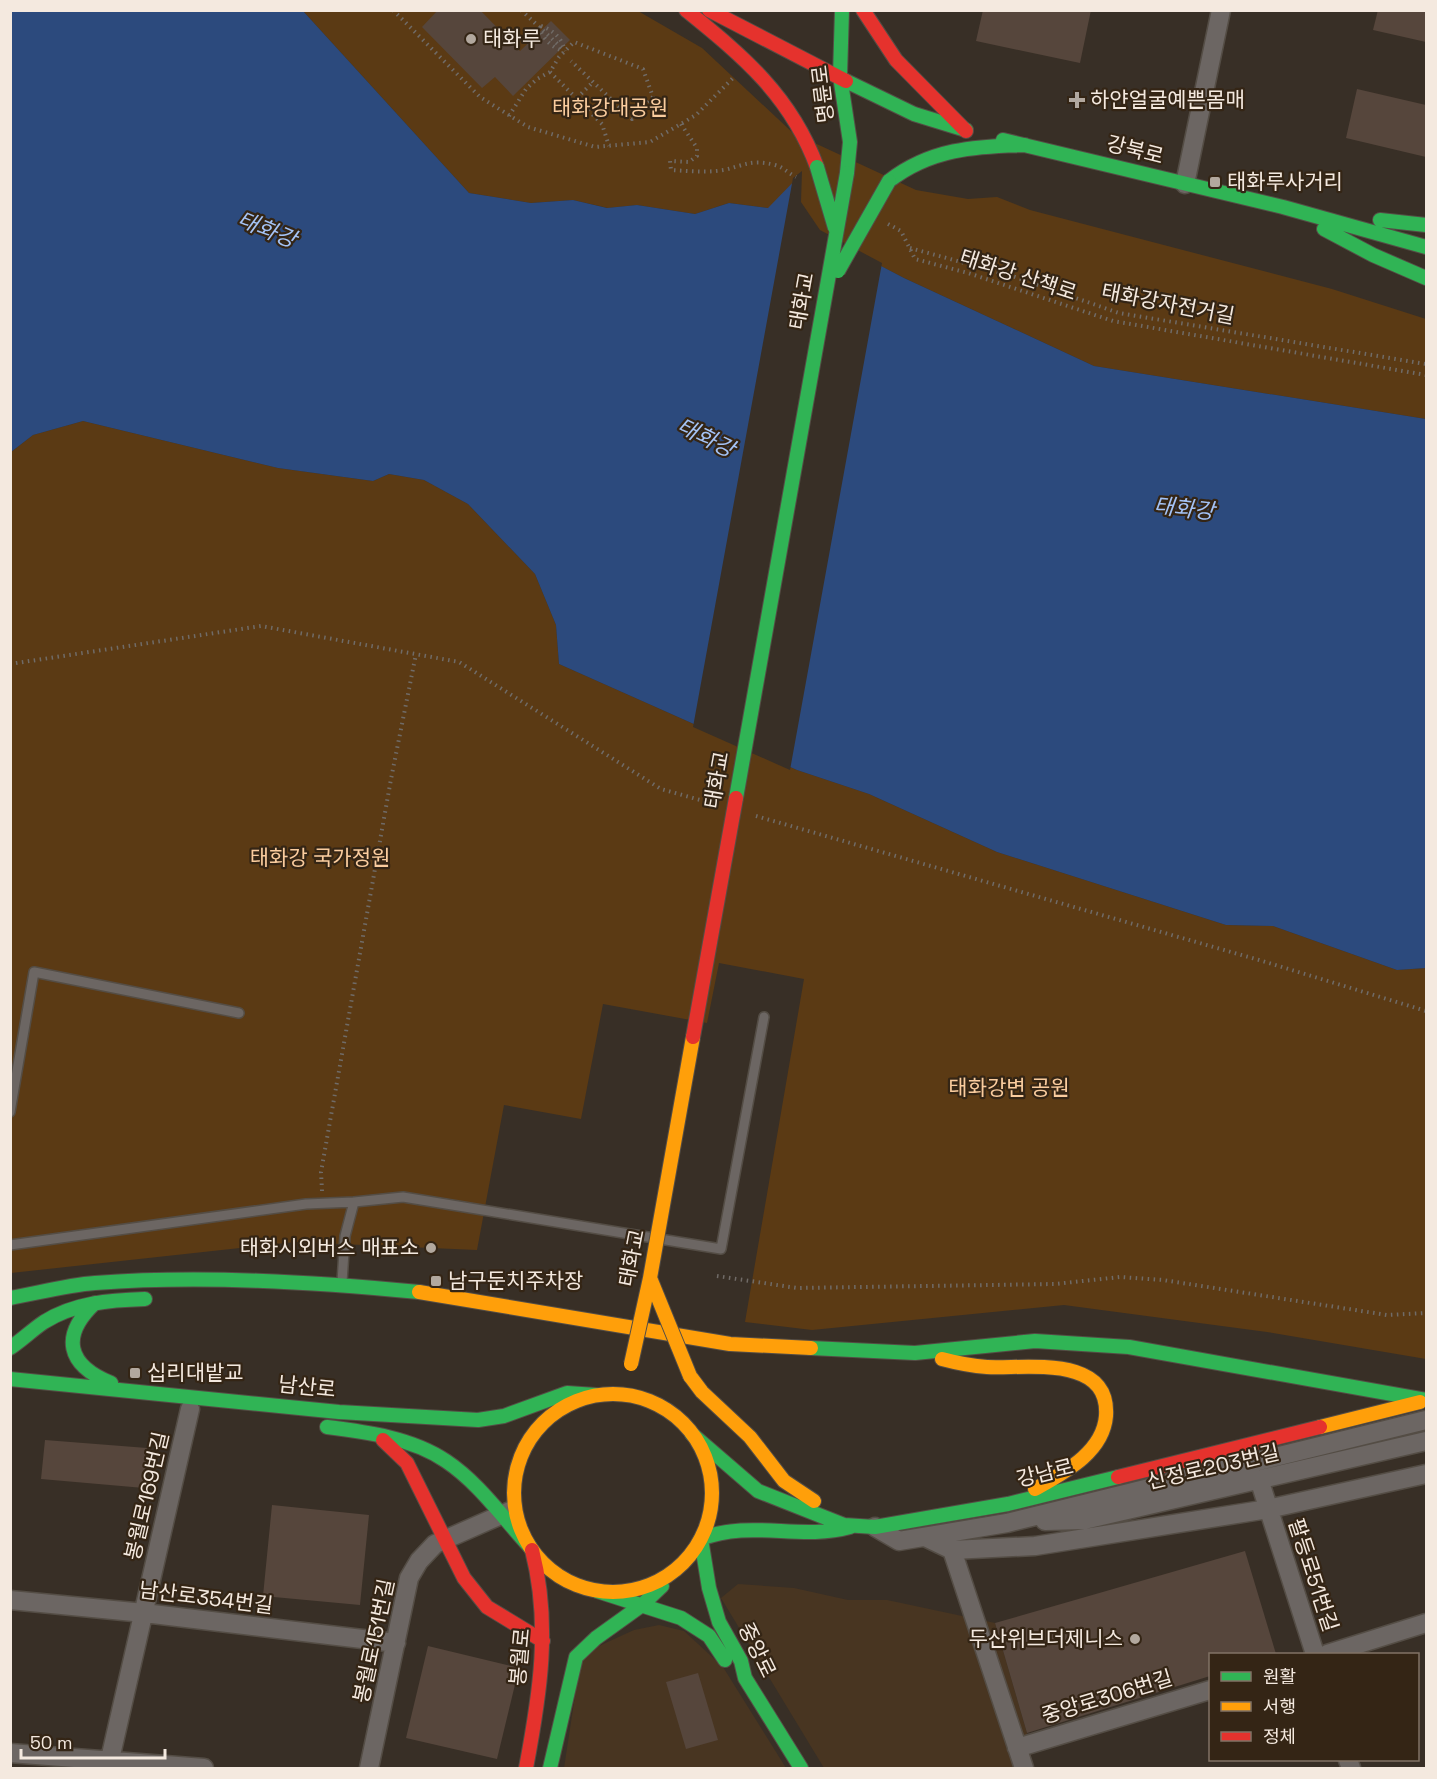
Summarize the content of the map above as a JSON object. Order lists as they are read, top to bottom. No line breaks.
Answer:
{"streets":{"main road":["명륜로","강북로","태화교","남산로","강남로","중앙로","봉월로"],"street":["신정로203번길","봉월로169번길","팔등로51번길","남산로354번길","봉월로151번길","중앙로306번길"],"path":["태화강 산책로","태화강자전거길"]},"crossings":[["명륜로","강북로"],["명륜로","태화교"],["태화강 산책로","태화강자전거길"],["태화교","남산로"],["태화교","강남로"],["태화교","봉월로151번길"],["태화교","중앙로"],["태화교","봉월로"],["남산로","강남로"],["남산로","봉월로169번길"],["남산로","봉월로151번길"],["남산로","중앙로"],["남산로","봉월로"],["신정로203번길","팔등로51번길"],["강남로","봉월로151번길"],["강남로","중앙로"],["강남로","봉월로"],["봉월로169번길","남산로354번길"],["남산로354번길","봉월로151번길"],["봉월로151번길","중앙로"],["봉월로151번길","봉월로"],["중앙로","봉월로"]],"water":["태화강"],"parks":["태화강대공원","태화강 국가정원","태화강변 공원"],"places":{"other":["태화루","태화시외버스 매표소","두산위브더제니스"],"health":["하얀얼굴예쁜몸매"],"transit":["태화루사거리","남구둔치주차장","십리대밭교"]},"legend":["원활","서행","정체"],"scale_bar":"50 m"}
